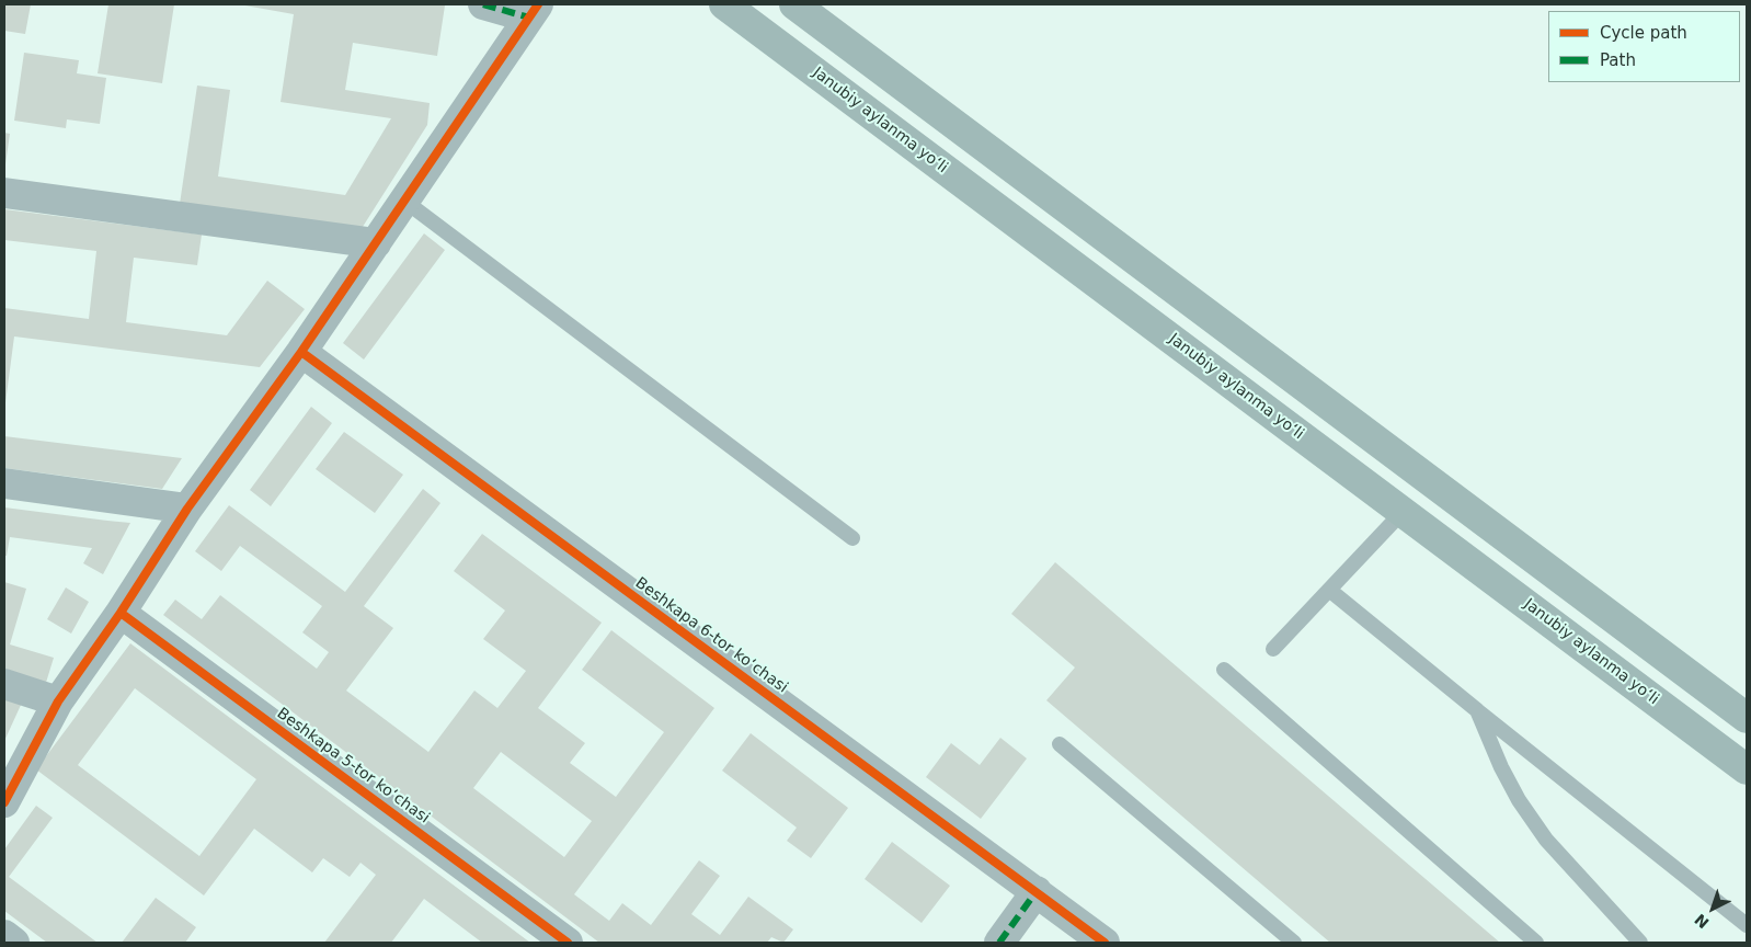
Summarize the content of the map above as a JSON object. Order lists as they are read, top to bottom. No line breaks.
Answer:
{"streets":{"highway":["Janubiy aylanma yoʻli"],"street":["Beshkapa 6-tor koʻchasi","Beshkapa 5-tor koʻchasi"]},"legend":["Cycle path","Path"],"north":"bottom left"}
